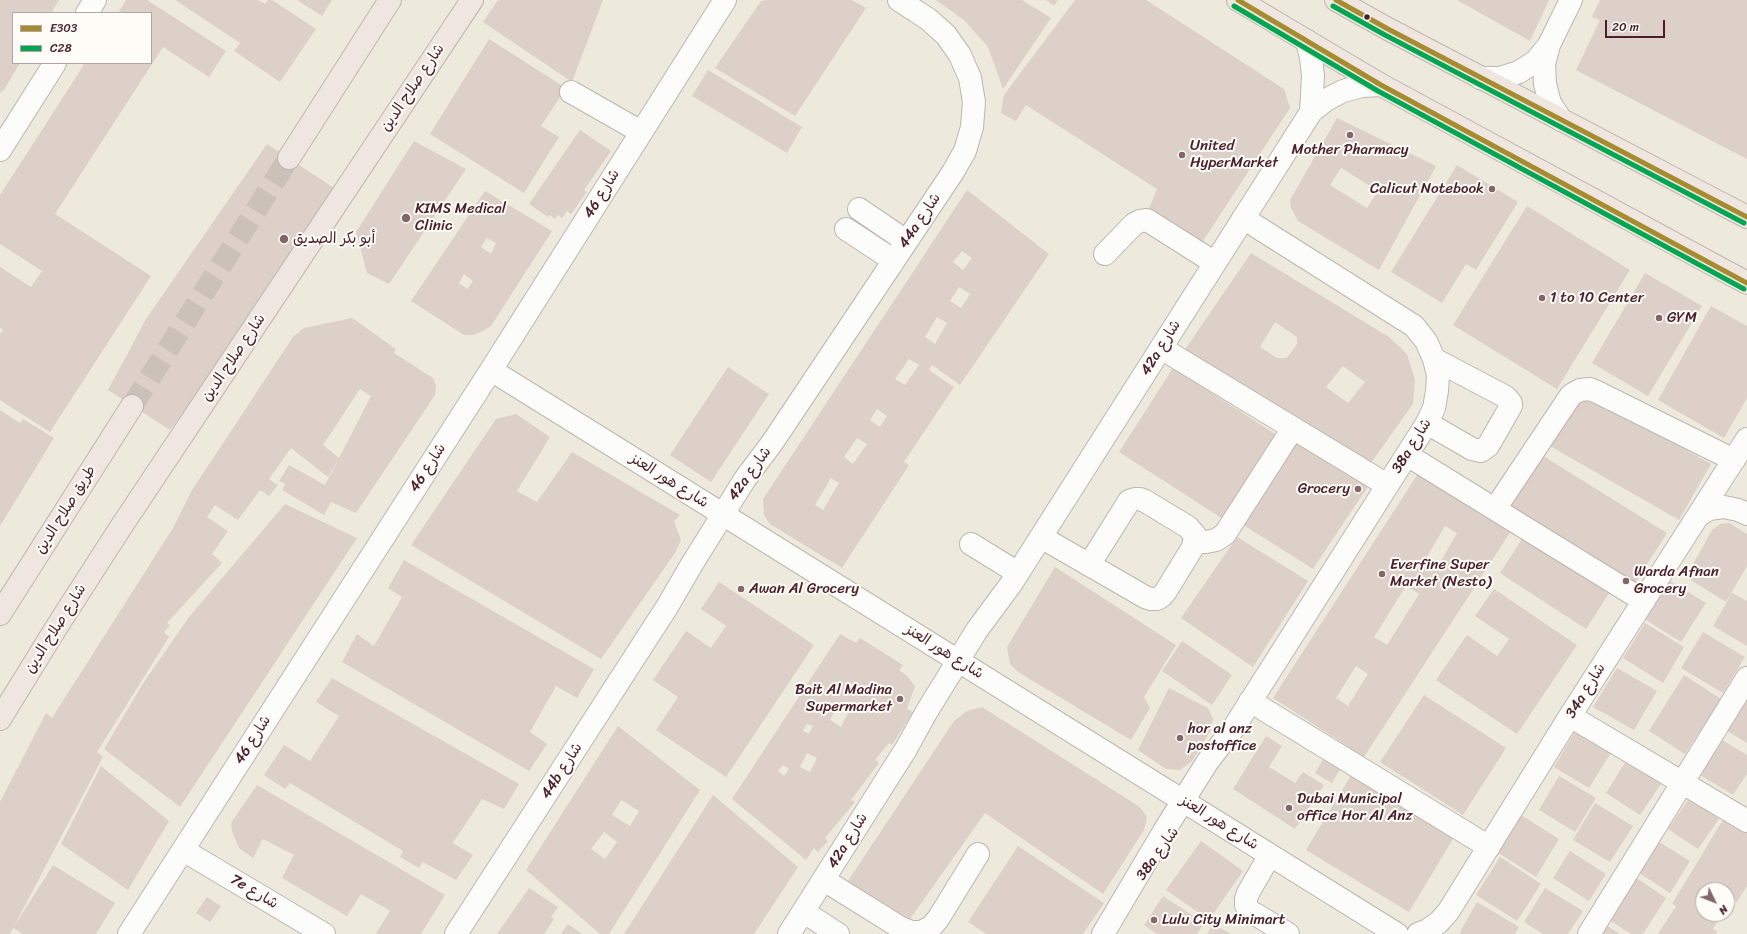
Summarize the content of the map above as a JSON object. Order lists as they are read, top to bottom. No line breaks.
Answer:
{"streets":{"main road":["شارع صلاح الدين","طريق صلاح الدين"],"street":["شارع 46","44a شارع","42a شارع","38a شارع","شارع هور العنز","34a شارع","44b شارع","7e شارع"]},"crossings":[["شارع 46","شارع هور العنز"],["شارع 46","7e شارع"],["44a شارع","42a شارع"],["42a شارع","38a شارع"],["42a شارع","شارع هور العنز"],["42a شارع","44b شارع"],["38a شارع","شارع هور العنز"]],"places":["Mother Pharmacy","United HyperMarket","Calicut Notebook","KIMS Medical Clinic","أبو بكر الصديق","1 to 10 Center","GYM","Grocery","Everfine Super Market (Nesto)","Warda Afnan Grocery","Awan Al Grocery","Bait Al Madina Supermarket","hor al anz postoffice","Dubai Municipal office Hor Al Anz","Lulu City Minimart"],"lines":["transit line E303","transit line C28"],"legend":["E303","C28"],"scale_bar":"20 m","north":"bottom right"}
